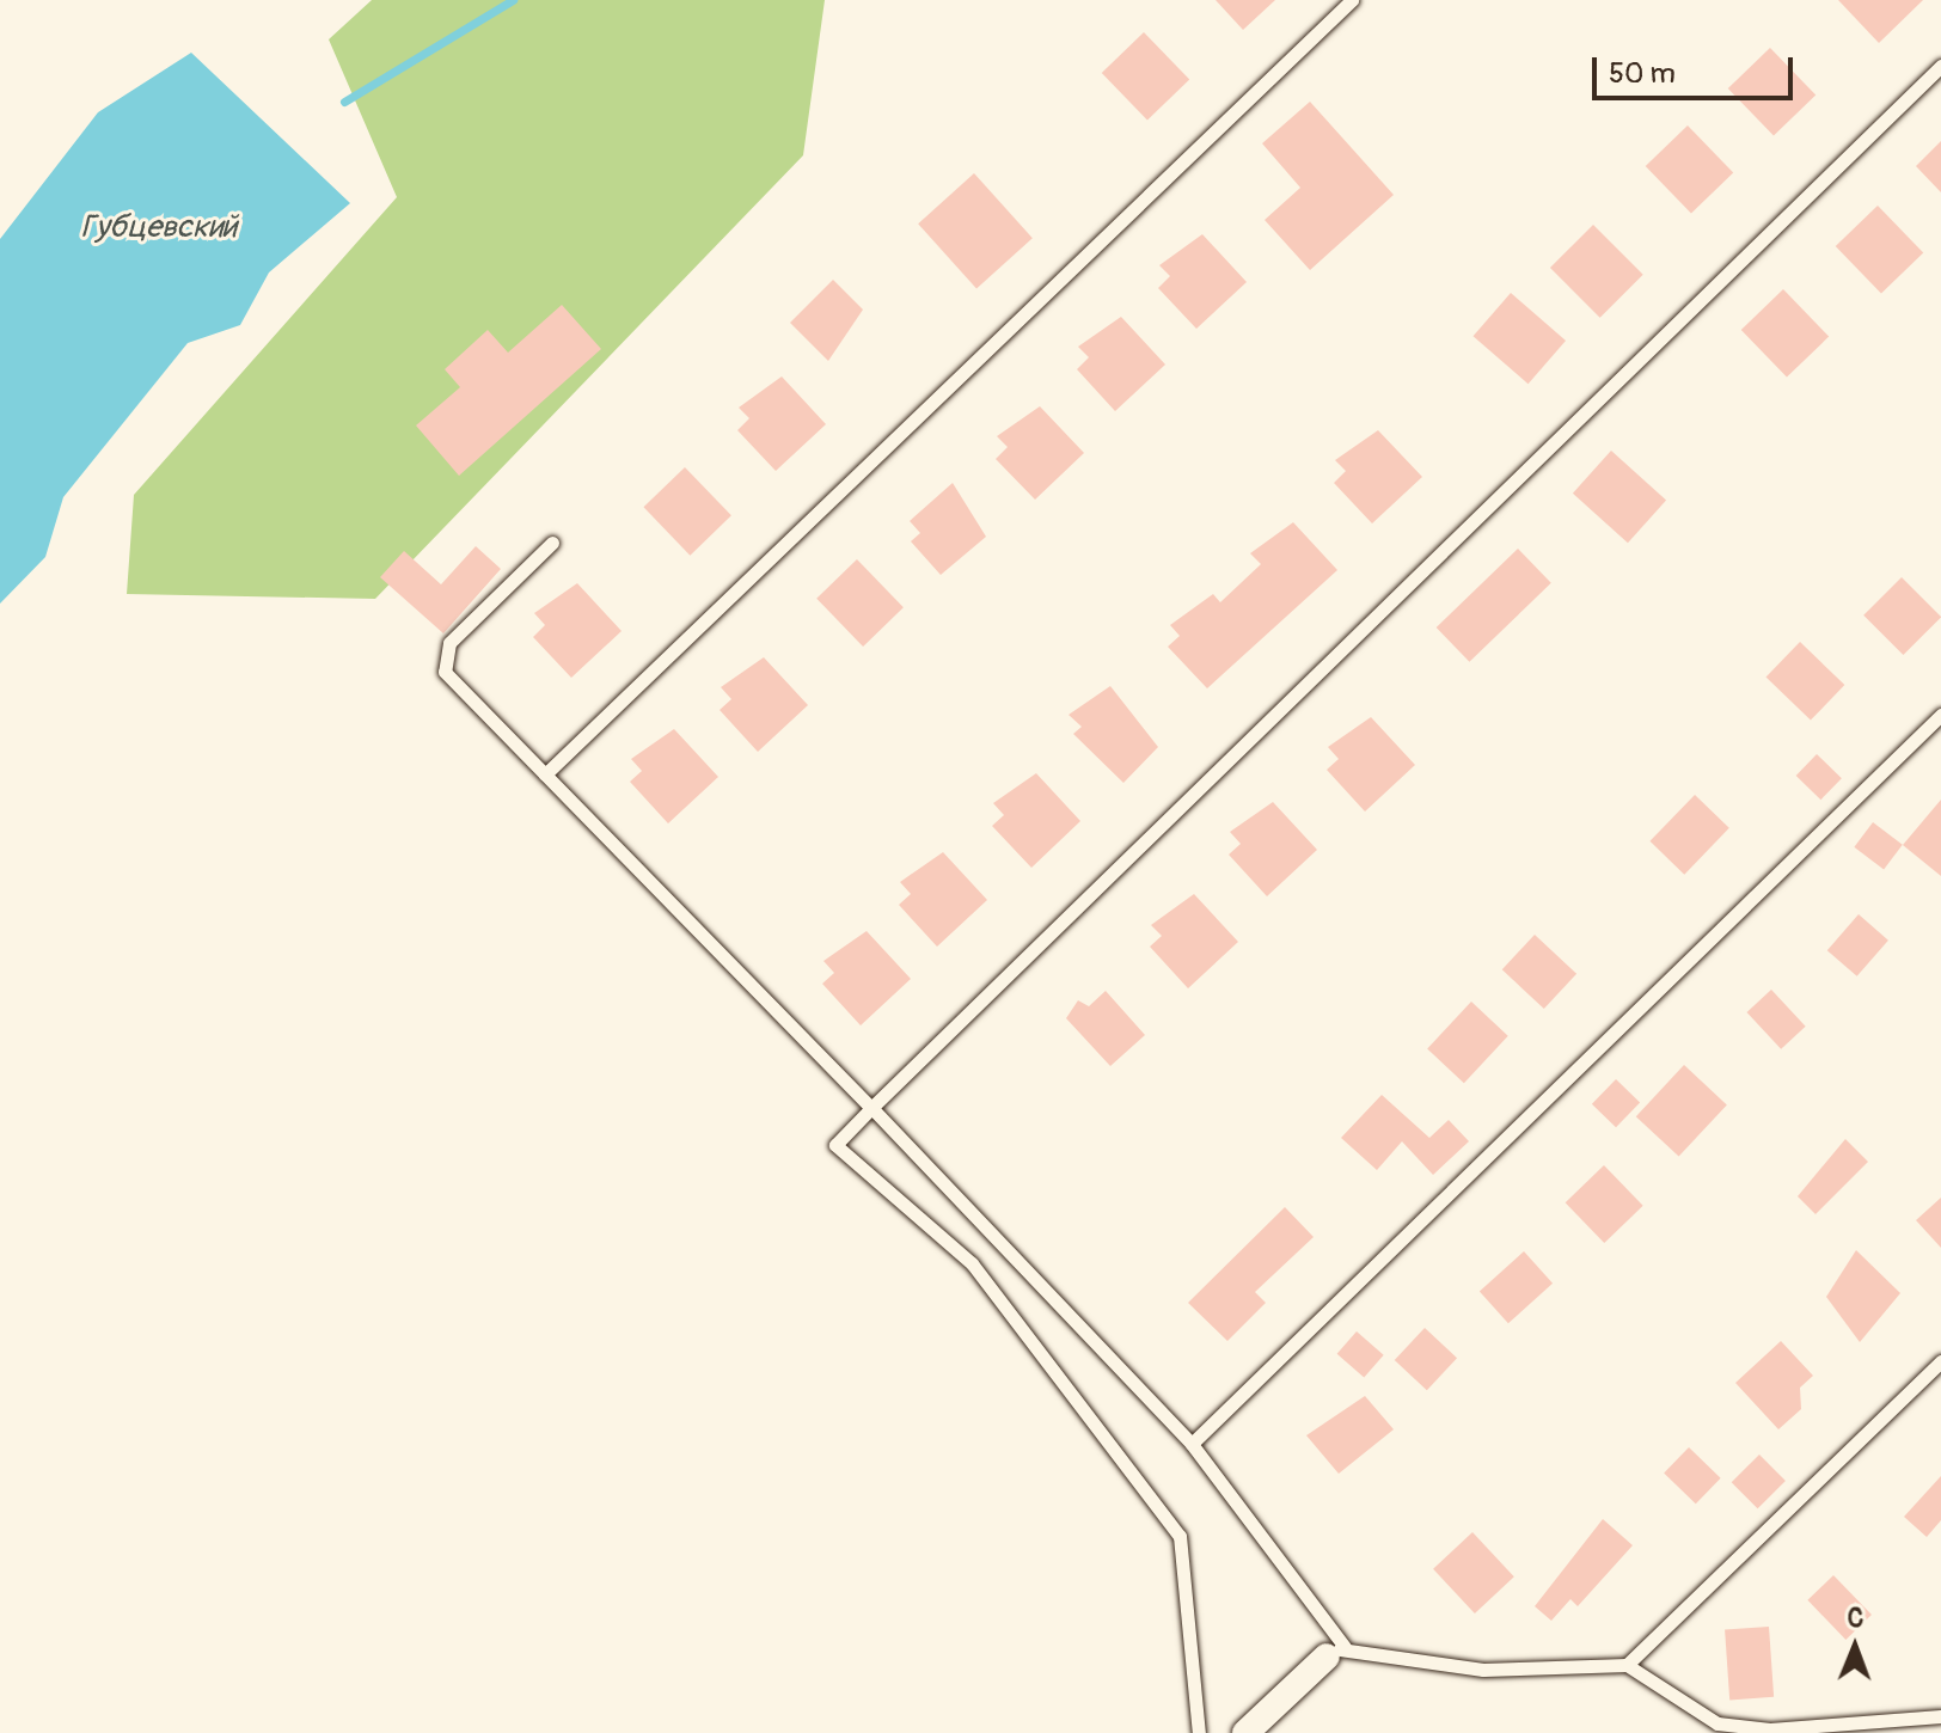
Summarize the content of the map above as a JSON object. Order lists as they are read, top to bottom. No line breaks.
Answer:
{"water":["Губцевский"],"scale_bar":"50 m","north":"top"}
